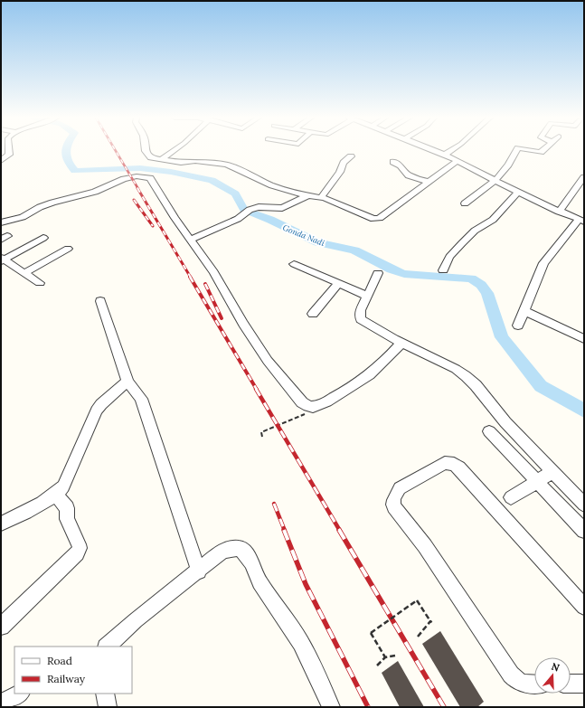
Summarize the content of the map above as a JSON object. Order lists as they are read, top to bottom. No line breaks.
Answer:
{"water":["Gonda Nadi"],"legend":["Road","Railway"],"north":"top"}
